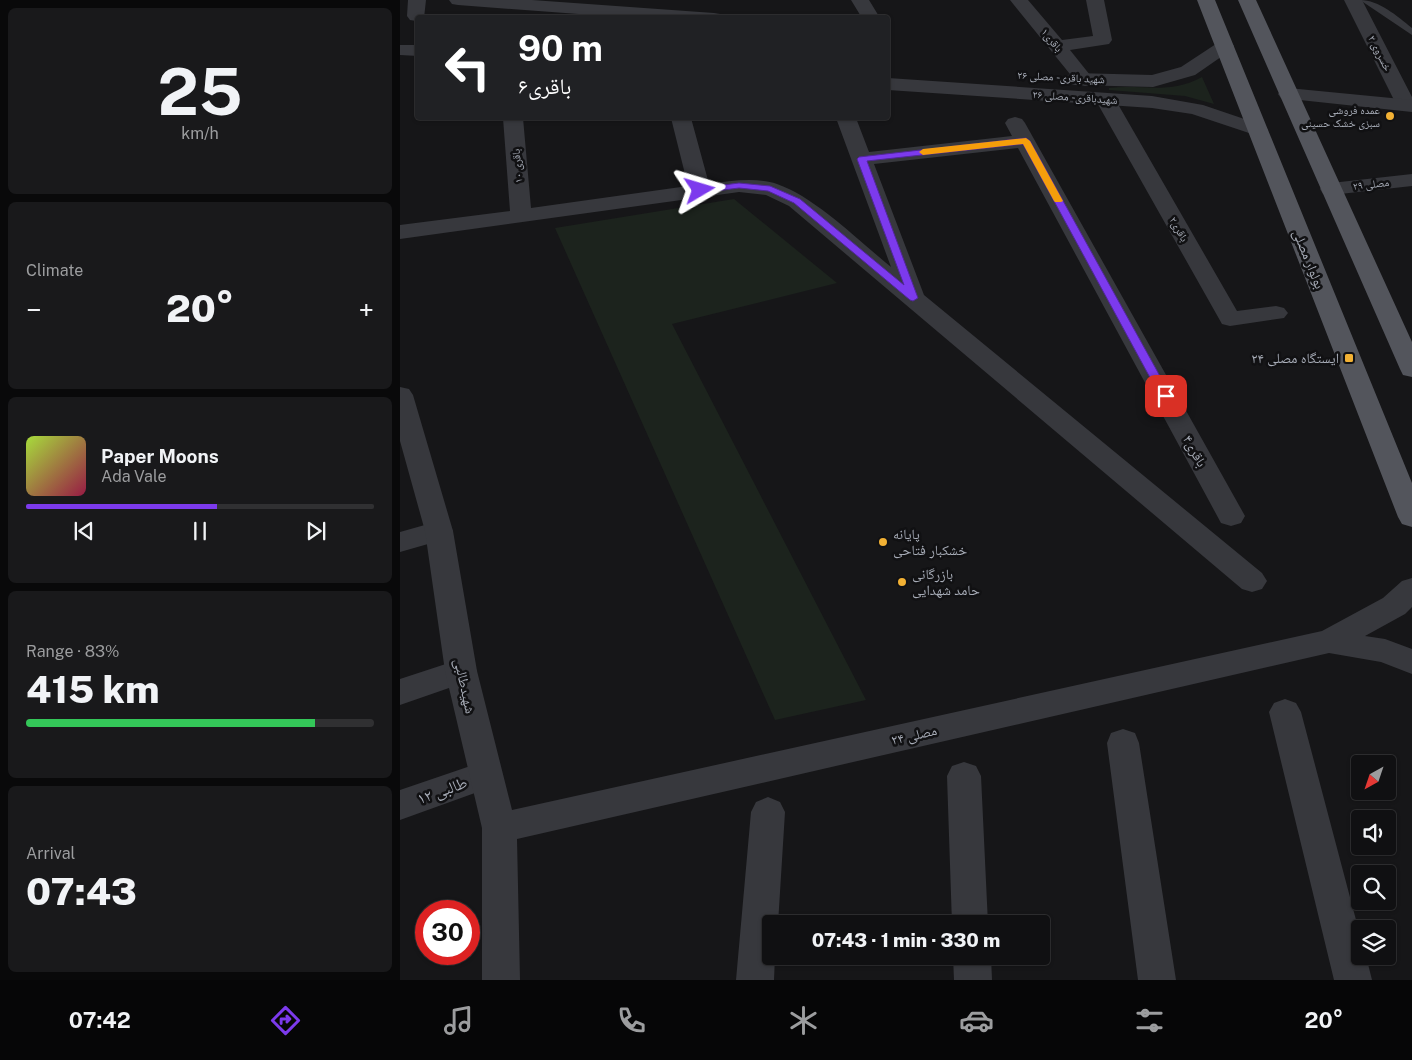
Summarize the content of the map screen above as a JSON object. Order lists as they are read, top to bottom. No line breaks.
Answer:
{"streets":{"main road":["بولوار مصلی"],"street":["باقری۱","خسروی ۲","شهید باقری - مصلی ۲۶","شهیدباقری - مصلی ۲۶","باقری ۱۰","مصلی ۲۹","باقری۲","باقری۴","شهیدطالبی","مصلی ۲۴","طالبی ۱۲"]},"crossings":[["باقری۱","شهید باقری - مصلی ۲۶"],["شهید باقری - مصلی ۲۶","بولوار مصلی"],["شهیدباقری - مصلی ۲۶","باقری۲"],["شهیدباقری - مصلی ۲۶","بولوار مصلی"],["شهیدطالبی","مصلی ۲۴"],["شهیدطالبی","طالبی ۱۲"]],"places":{"other":["عمده فروشی سبزی خشک حسینی","پایانه خشکبار فتاحی","بازرگانی حامد شهدایی"],"transit":["ایستگاه مصلی ۲۴"]},"north":"bottom left","page":{"tile":[["25","km/h"],"Climate",["Range · 83%","415 km"],["Arrival","07:43"]],"turn":["90 m","باقری۶"],"heat":["−","20°","+"],"song":["Paper Moons","Ada Vale"],"limit":"30","trip":"07:43 · 1 min · 330 m","tabs":["07:42","20°"]}}
